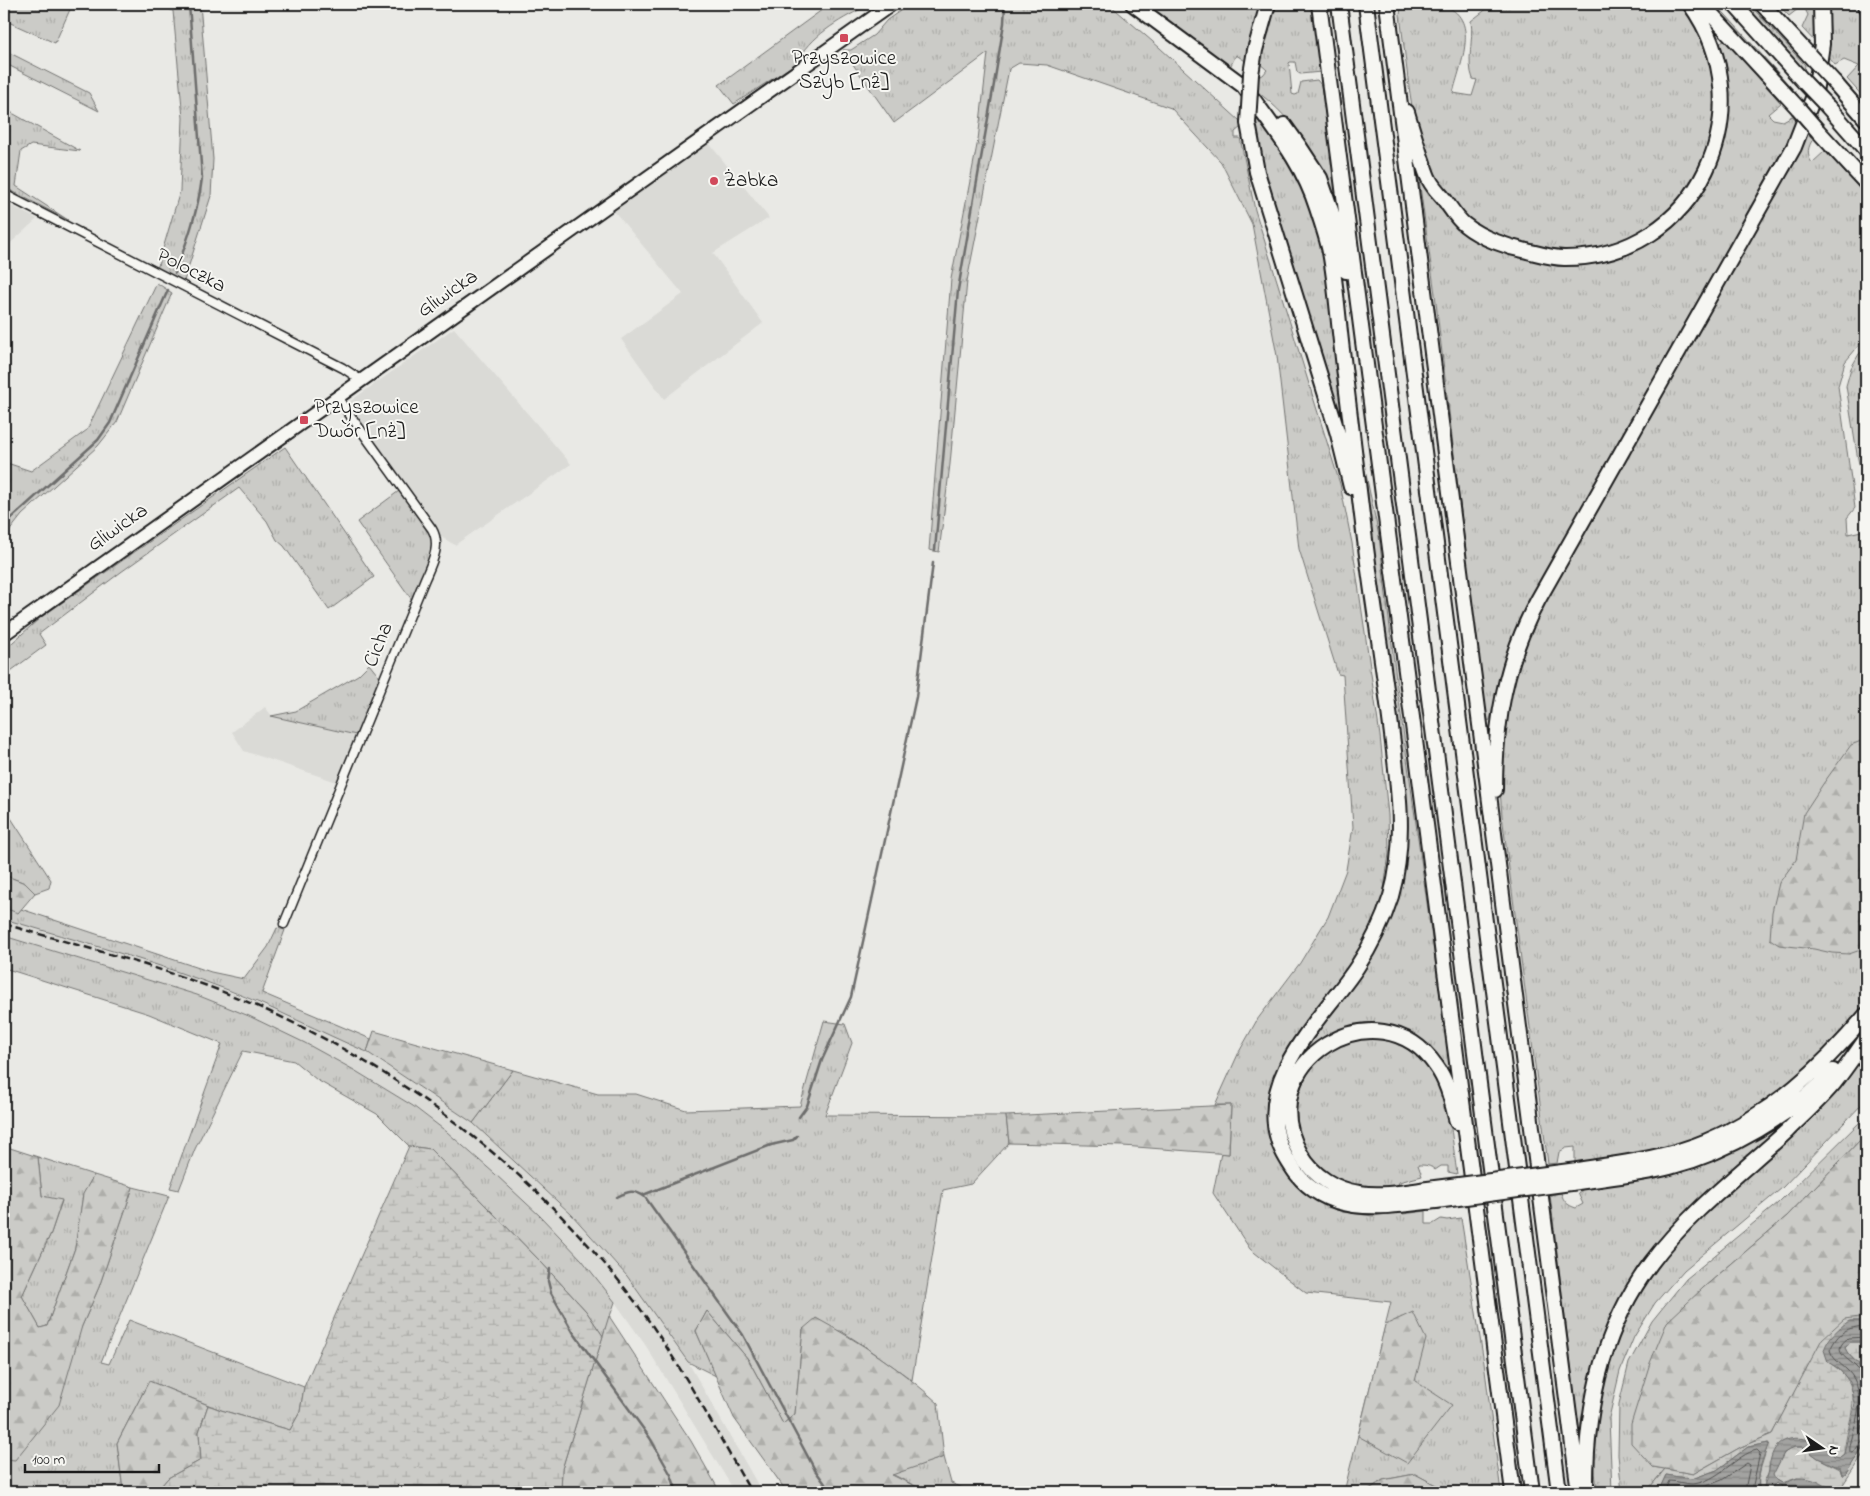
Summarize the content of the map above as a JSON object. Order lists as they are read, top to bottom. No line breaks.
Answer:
{"streets":{"main road":["Gliwicka"],"street":["Poloczka","Cicha"]},"crossings":[["Poloczka","Gliwicka"],["Gliwicka","Cicha"]],"places":{"transit":["Przyszowice Szyb [nż]","Przyszowice Dwór [nż]"],"other":["Żabka"]},"scale_bar":"100 m","north":"right"}
